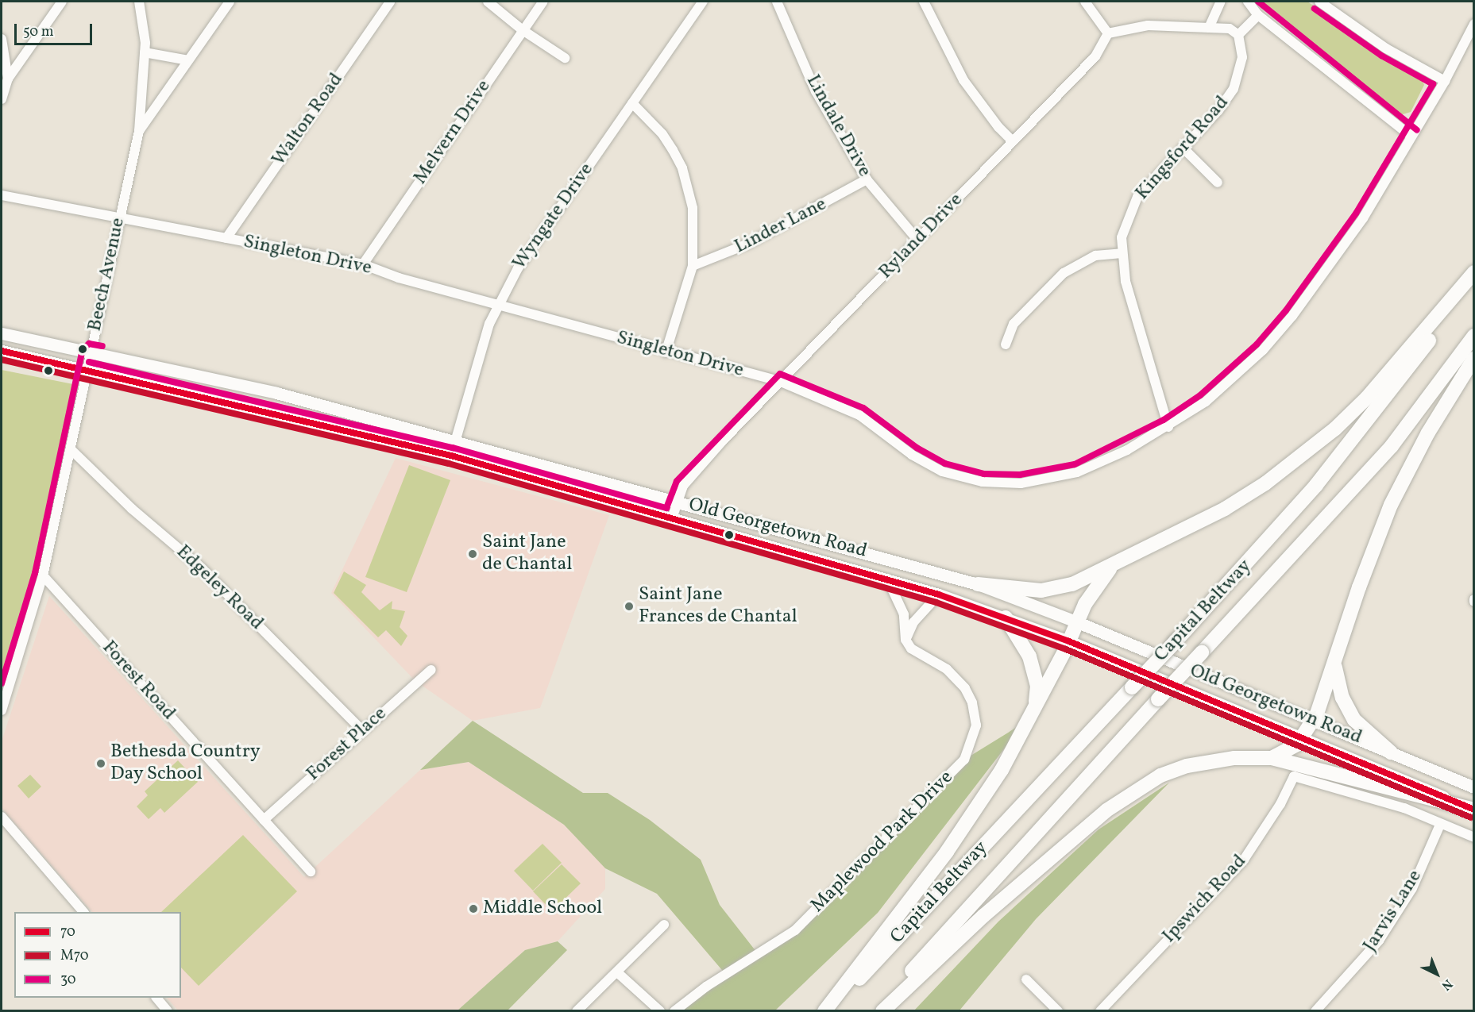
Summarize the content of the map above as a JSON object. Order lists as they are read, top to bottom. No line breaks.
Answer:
{"streets":{"highway":["Capital Beltway"],"main road":["Old Georgetown Road"],"street":["Walton Road","Lindale Drive","Melvern Drive","Kingsford Road","Wyngate Drive","Linder Lane","Ryland Drive","Singleton Drive","Beech Avenue","Edgeley Road","Forest Road","Forest Place","Maplewood Park Drive","Ipswich Road","Jarvis Lane"]},"crossings":[["Walton Road","Singleton Drive"],["Lindale Drive","Linder Lane"],["Lindale Drive","Ryland Drive"],["Melvern Drive","Singleton Drive"],["Kingsford Road","Singleton Drive"],["Wyngate Drive","Singleton Drive"],["Wyngate Drive","Old Georgetown Road"],["Ryland Drive","Singleton Drive"],["Ryland Drive","Old Georgetown Road"],["Singleton Drive","Beech Avenue"],["Beech Avenue","Old Georgetown Road"],["Beech Avenue","Edgeley Road"],["Beech Avenue","Forest Road"],["Edgeley Road","Forest Place"],["Forest Road","Forest Place"],["Ipswich Road","Jarvis Lane"]],"places":["Saint Jane de Chantal","Saint Jane Frances de Chantal","Bethesda Country Day School","Middle School"],"lines":["transit line 30","transit line 70","transit line M70"],"legend":["70","M70","30"],"scale_bar":"50 m","north":"bottom right"}
